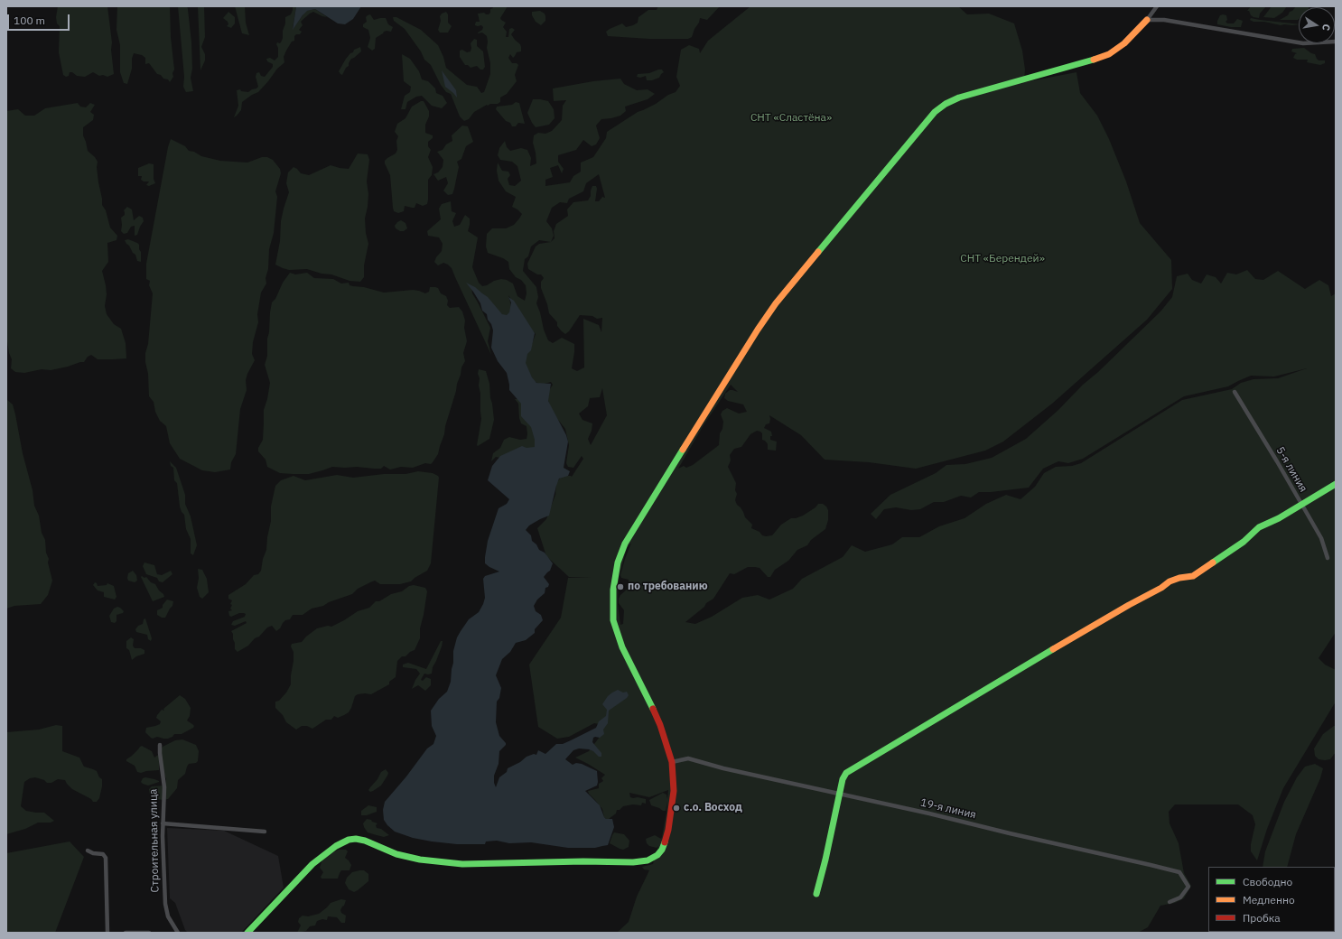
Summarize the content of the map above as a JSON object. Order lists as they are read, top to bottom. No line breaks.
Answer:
{"streets":{"street":["5-я линия","19-я линия","Строительная улица"]},"parks":["СНТ «Сластёна»","СНТ «Берендей»"],"places":["по требованию","с.о. Восход"],"legend":["Свободно","Медленно","Пробка"],"scale_bar":"100 m","north":"right"}
